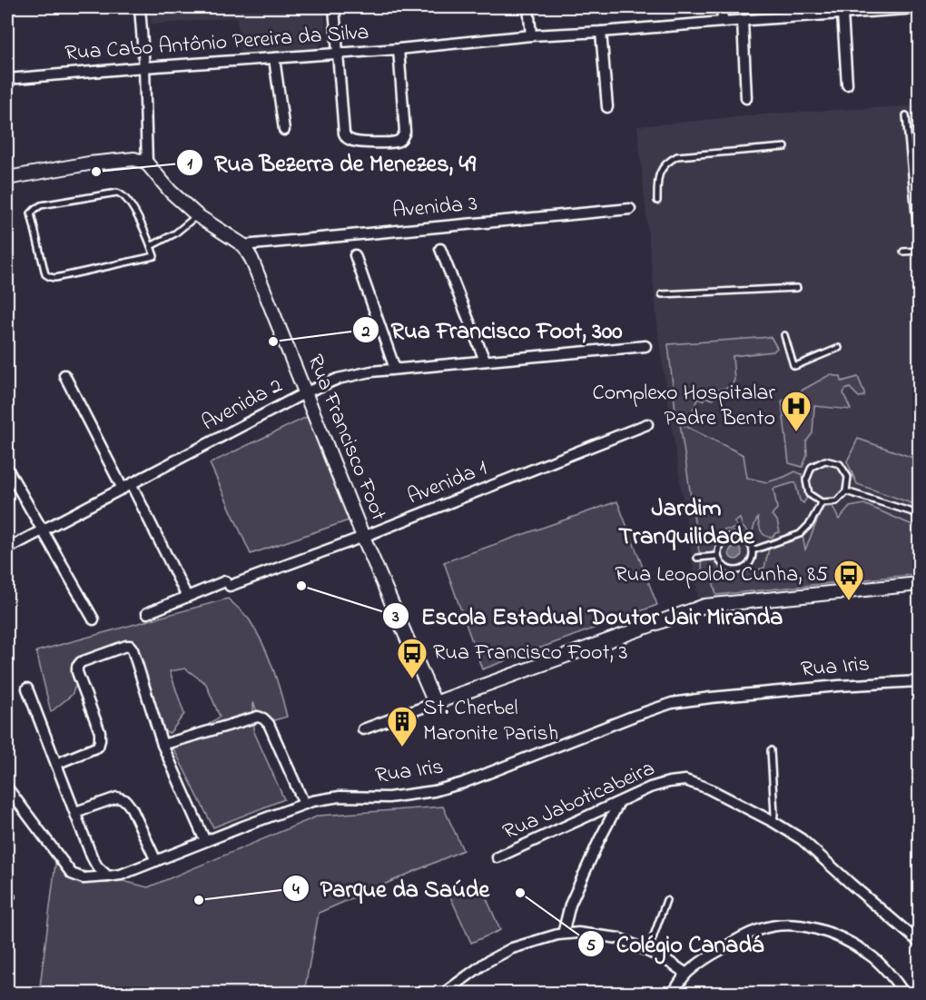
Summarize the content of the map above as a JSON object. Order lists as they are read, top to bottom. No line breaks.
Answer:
{"streets":{"street":["Rua Cabo Antônio Pereira da Silva","Avenida 3","Avenida 2","Rua Francisco Foot","Avenida 1","Rua Iris","Rua Jaboticabeira"]},"crossings":[["Avenida 3","Rua Francisco Foot"],["Avenida 2","Rua Francisco Foot"],["Rua Francisco Foot","Avenida 1"]],"districts":["Jardim Tranquilidade"],"places":{"other":["Rua Bezerra de Menezes, 49","Rua Francisco Foot, 300","Escola Estadual Doutor Jair Miranda","Colégio Canadá","Parque da Saúde"],"hospital":["Complexo Hospitalar Padre Bento"],"bus stop":["Rua Leopoldo Cunha, 85","Rua Francisco Foot, 3"],"building":["St. Cherbel Maronite Parish"]}}
